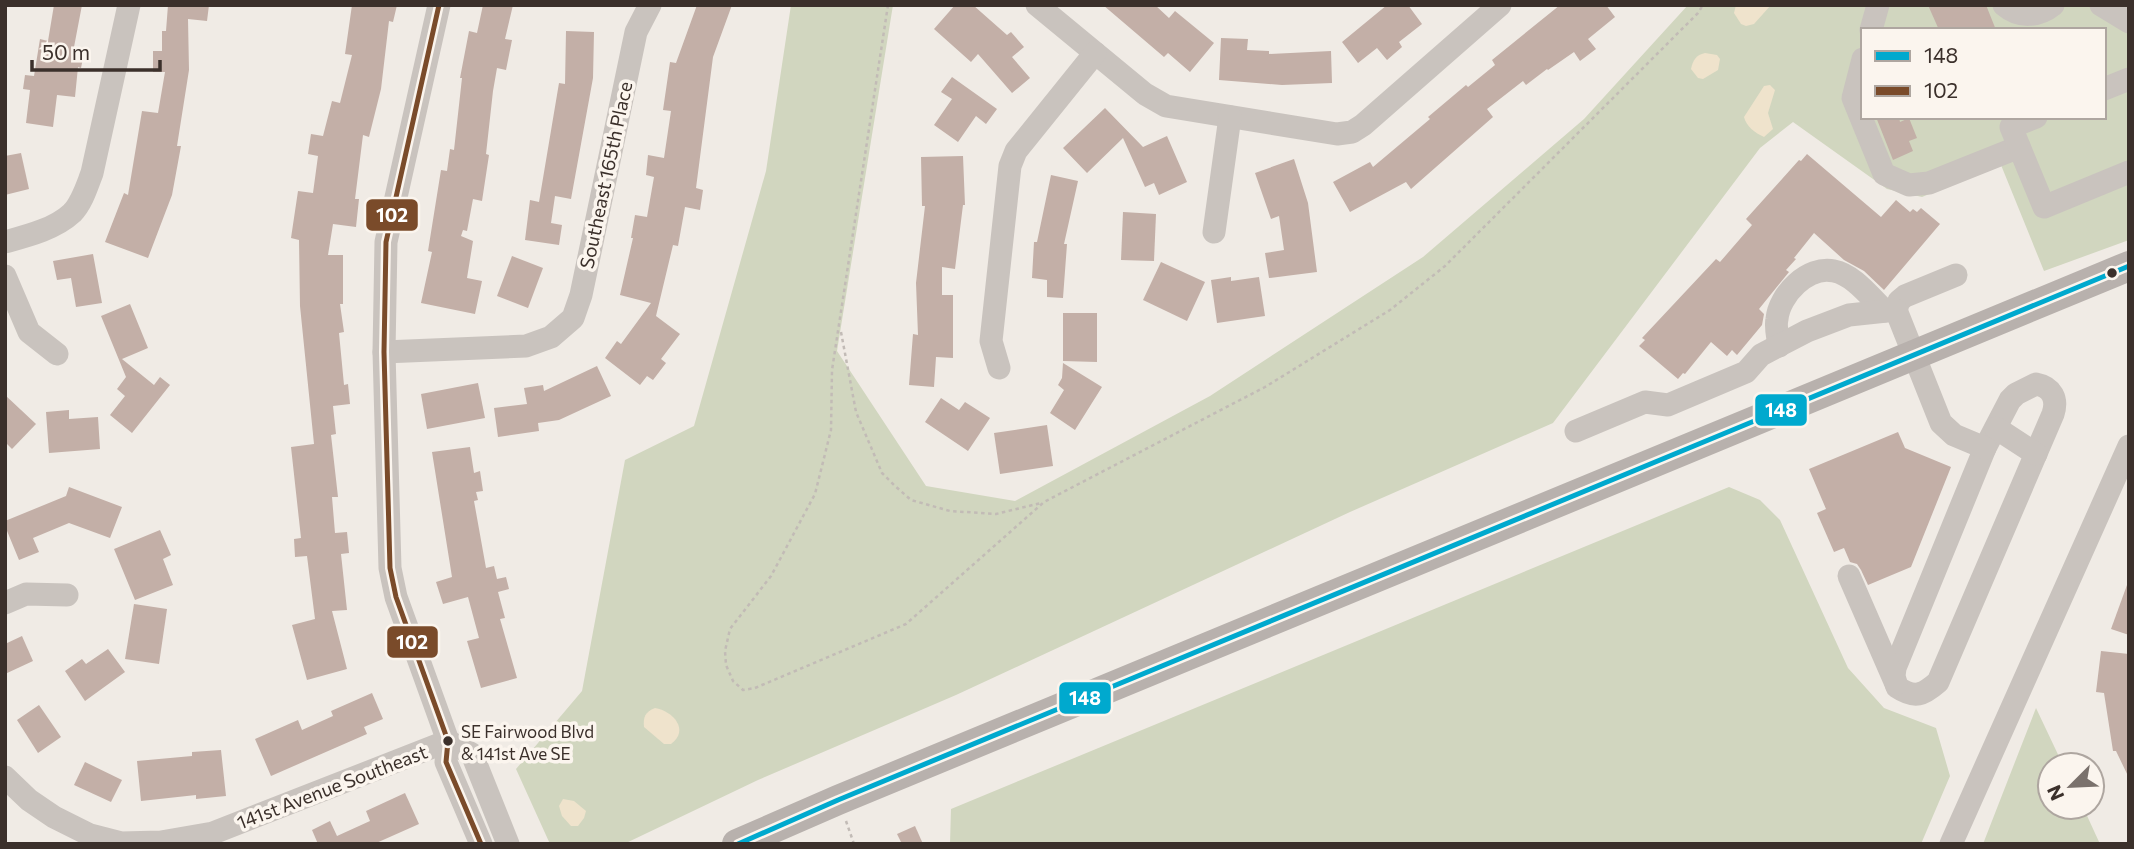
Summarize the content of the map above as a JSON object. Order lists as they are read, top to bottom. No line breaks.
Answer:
{"streets":{"street":["Southeast 165th Place","141st Avenue Southeast"]},"places":["SE Fairwood Blvd & 141st Ave SE"],"lines":["transit line 102","transit line 148"],"legend":["148","102"],"scale_bar":"50 m","north":"bottom left"}
